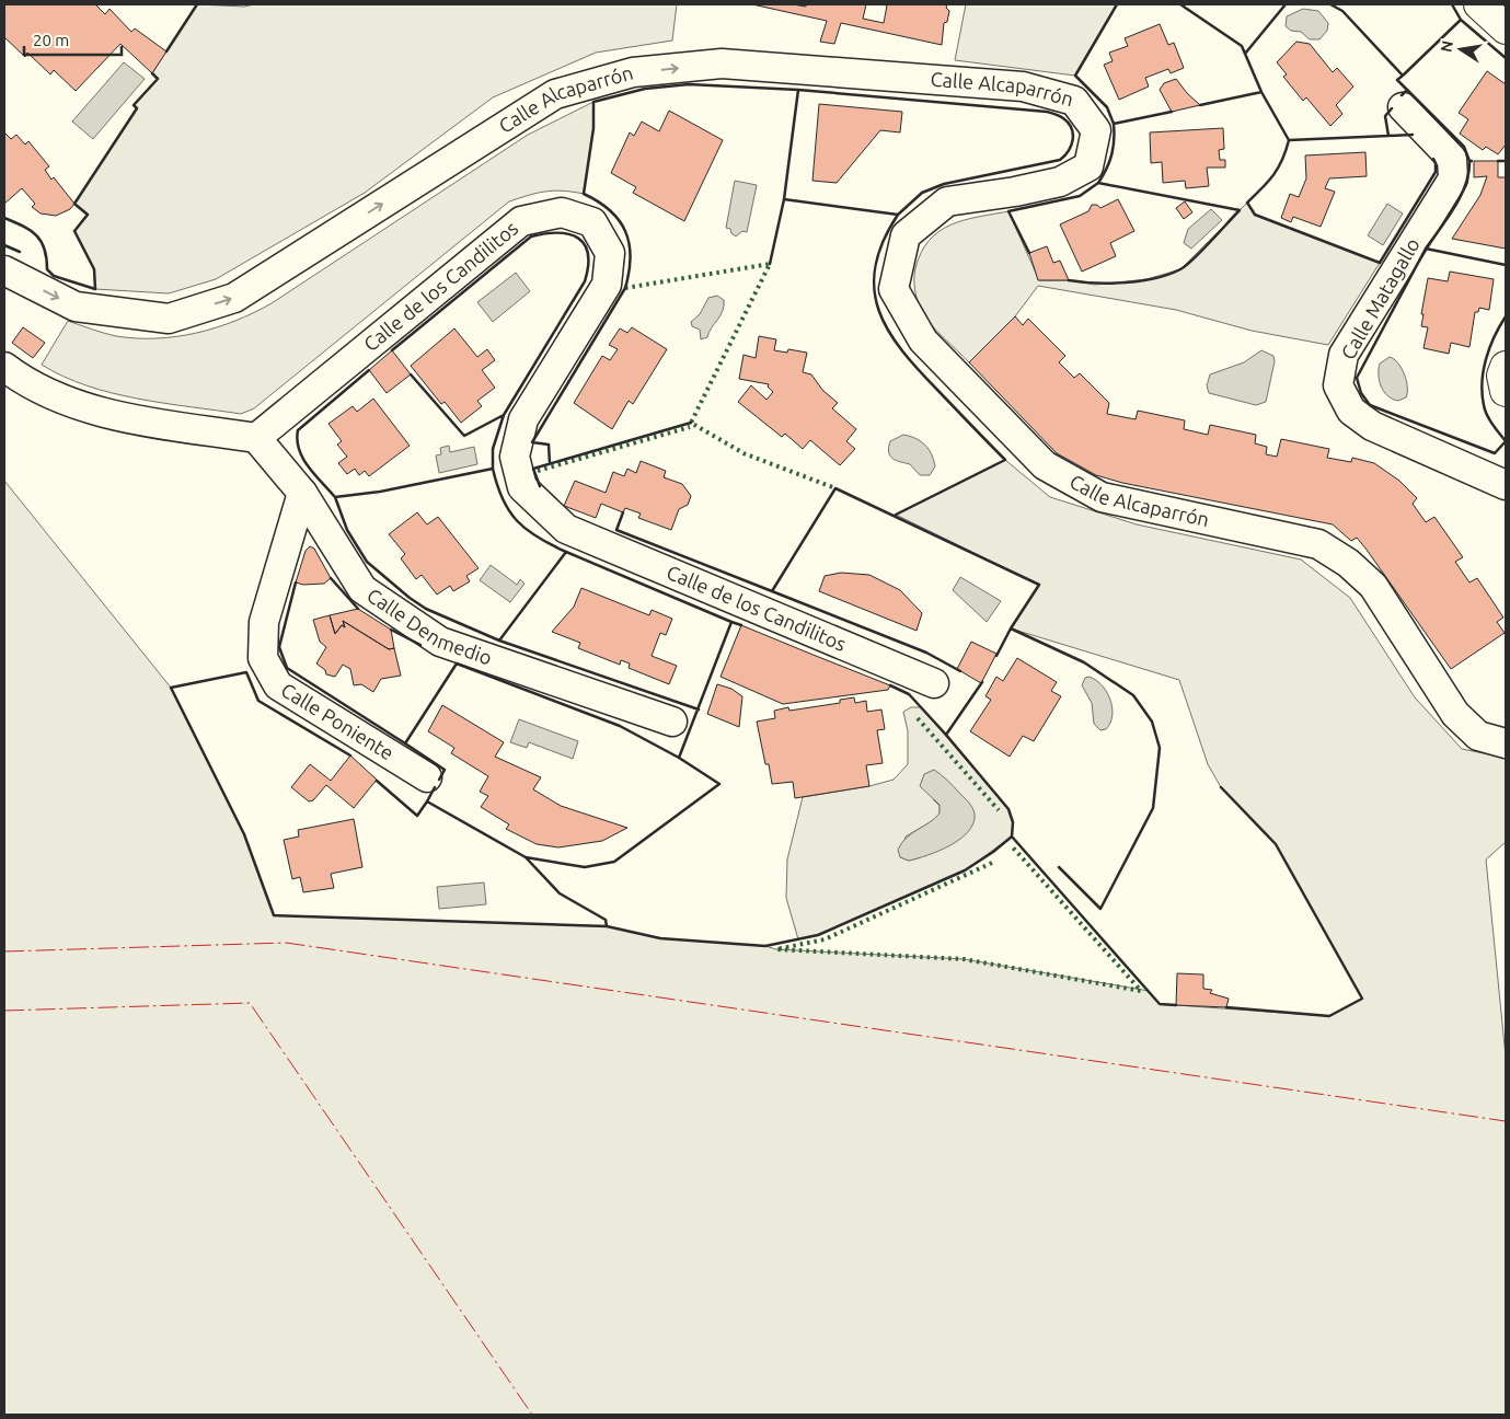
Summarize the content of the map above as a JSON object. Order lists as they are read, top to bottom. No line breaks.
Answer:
{"streets":{"street":["Calle Alcaparrón","Calle de los Candilitos","Calle Matagallo","Calle Denmedio","Calle Poniente"]},"crossings":[["Calle de los Candilitos","Calle Denmedio"],["Calle Denmedio","Calle Poniente"]],"scale_bar":"20 m","north":"left"}
